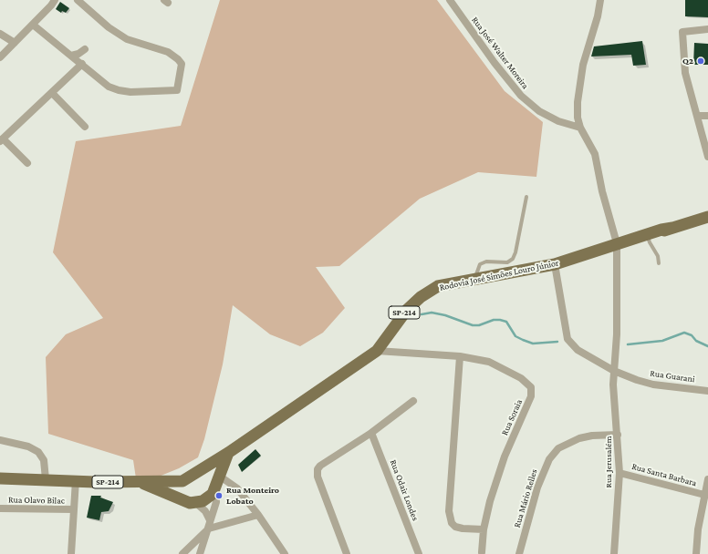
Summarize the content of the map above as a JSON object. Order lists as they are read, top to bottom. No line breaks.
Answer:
{"streets":{"main road":["Rodovia José Simões Louro Júnior","SP-214"],"street":["Rua José Walter Moreira","Rua Guarani","Rua Soraia","Rua Jerusalém","Rua Santa Barbara","Rua Odair Londes","Rua Mário Relles","Rua Olavo Bilac"]},"crossings":[["Rua José Walter Moreira","Rua Jerusalém"],["Rodovia José Simões Louro Júnior","SP-214"],["Rodovia José Simões Louro Júnior","Rua Soraia"],["Rodovia José Simões Louro Júnior","Rua Jerusalém"],["Rua Guarani","Rua Jerusalém"],["Rua Jerusalém","Rua Santa Barbara"],["Rua Jerusalém","Rua Mário Relles"]],"places":["Q2","Rua Monteiro Lobato"]}
